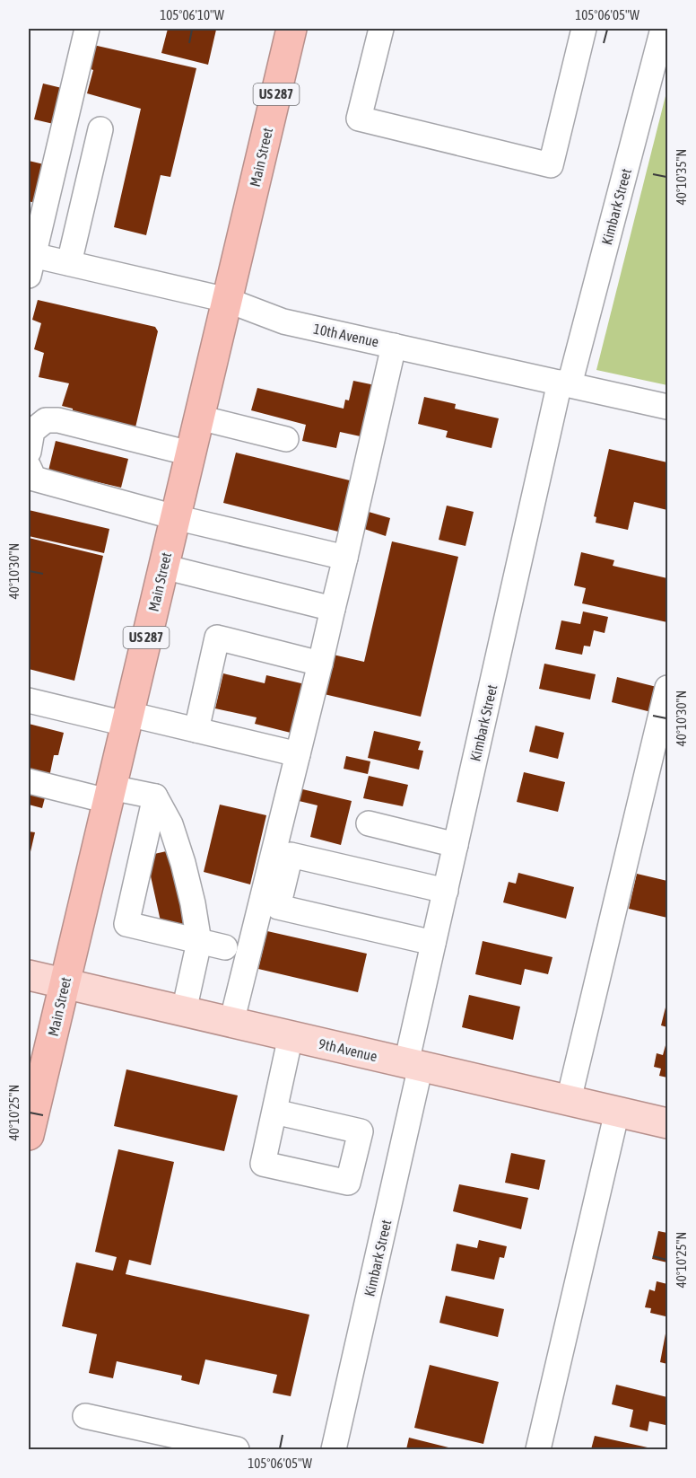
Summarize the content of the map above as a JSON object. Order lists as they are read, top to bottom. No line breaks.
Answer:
{"streets":{"highway":["US 287","Main Street"],"main road":["9th Avenue"],"street":["Kimbark Street","10th Avenue"]},"crossings":[["Main Street","10th Avenue"],["Main Street","9th Avenue"],["Kimbark Street","10th Avenue"],["Kimbark Street","9th Avenue"]],"coordinates":["105°06'10\"W","105°06'05\"W","40°10'35\"N","40°10'30\"N","40°10'25\"N"]}
